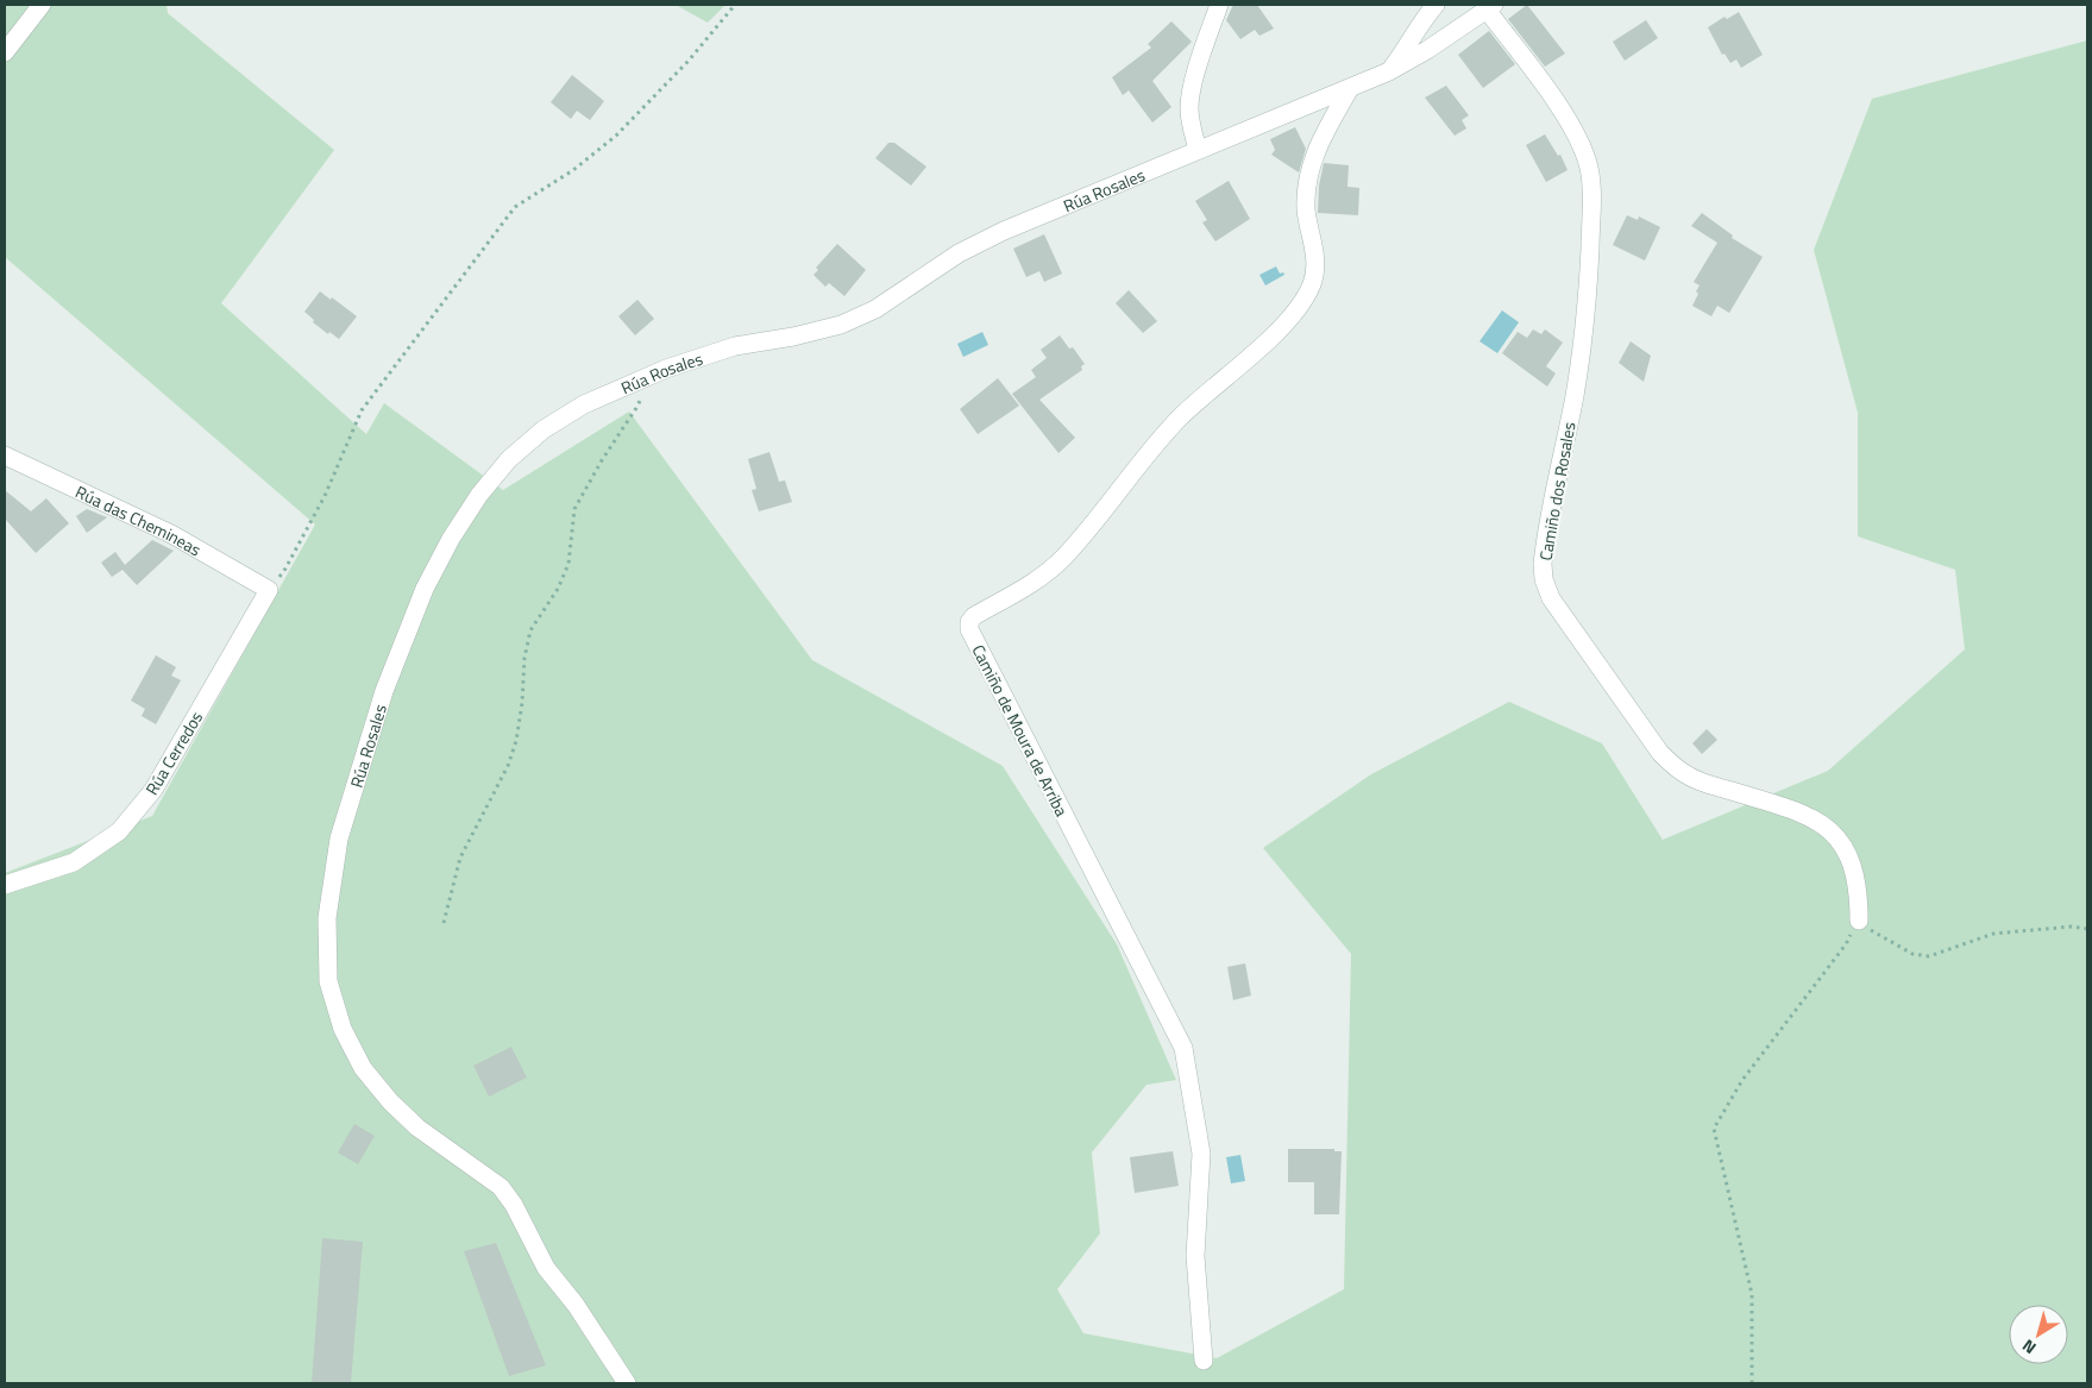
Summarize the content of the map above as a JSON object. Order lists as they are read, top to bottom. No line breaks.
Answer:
{"streets":{"street":["Rúa Rosales","Camiño dos Rosales","Rúa das Chemineas","Camiño de Moura de Arriba","Rúa Cerredos"]},"crossings":[["Rúa Rosales","Camiño dos Rosales"],["Rúa Rosales","Camiño de Moura de Arriba"],["Rúa das Chemineas","Rúa Cerredos"]],"north":"bottom left"}
